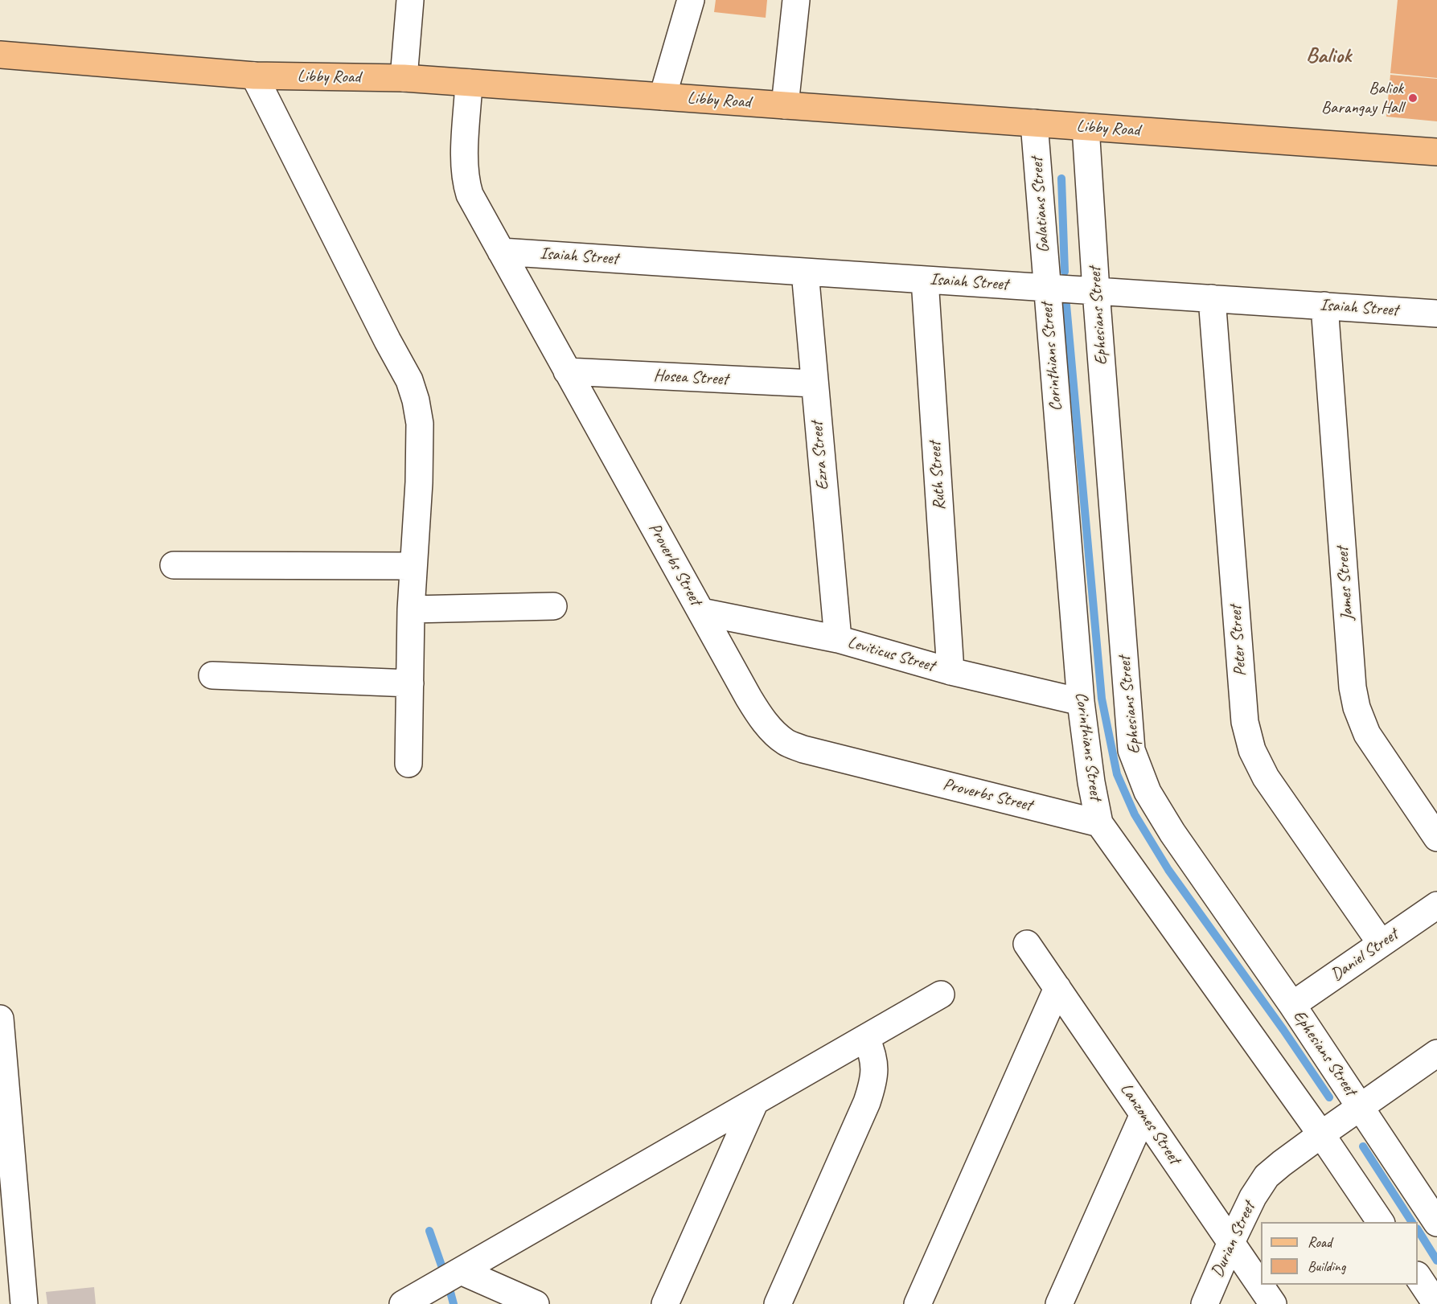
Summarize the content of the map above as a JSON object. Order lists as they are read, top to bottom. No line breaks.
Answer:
{"streets":{"main road":["Libby Road"],"street":["Galatians Street","Isaiah Street","Ephesians Street","Corinthians Street","Hosea Street","Ezra Street","Ruth Street","Proverbs Street","James Street","Peter Street","Leviticus Street","Daniel Street","Lanzones Street","Durian Street"]},"crossings":[["Libby Road","Galatians Street"],["Libby Road","Ephesians Street"],["Libby Road","Proverbs Street"],["Galatians Street","Isaiah Street"],["Galatians Street","Corinthians Street"],["Isaiah Street","Ephesians Street"],["Isaiah Street","Corinthians Street"],["Isaiah Street","Ezra Street"],["Isaiah Street","Ruth Street"],["Isaiah Street","Proverbs Street"],["Isaiah Street","James Street"],["Isaiah Street","Peter Street"],["Ephesians Street","Daniel Street"],["Ephesians Street","Durian Street"],["Corinthians Street","Proverbs Street"],["Corinthians Street","Leviticus Street"],["Corinthians Street","Durian Street"],["Hosea Street","Ezra Street"],["Hosea Street","Proverbs Street"],["Ezra Street","Leviticus Street"],["Ruth Street","Leviticus Street"],["Proverbs Street","Leviticus Street"],["Peter Street","Daniel Street"],["Lanzones Street","Durian Street"]],"districts":["Baliok"],"places":["Baliok Barangay Hall"],"legend":["Road","Building"]}
